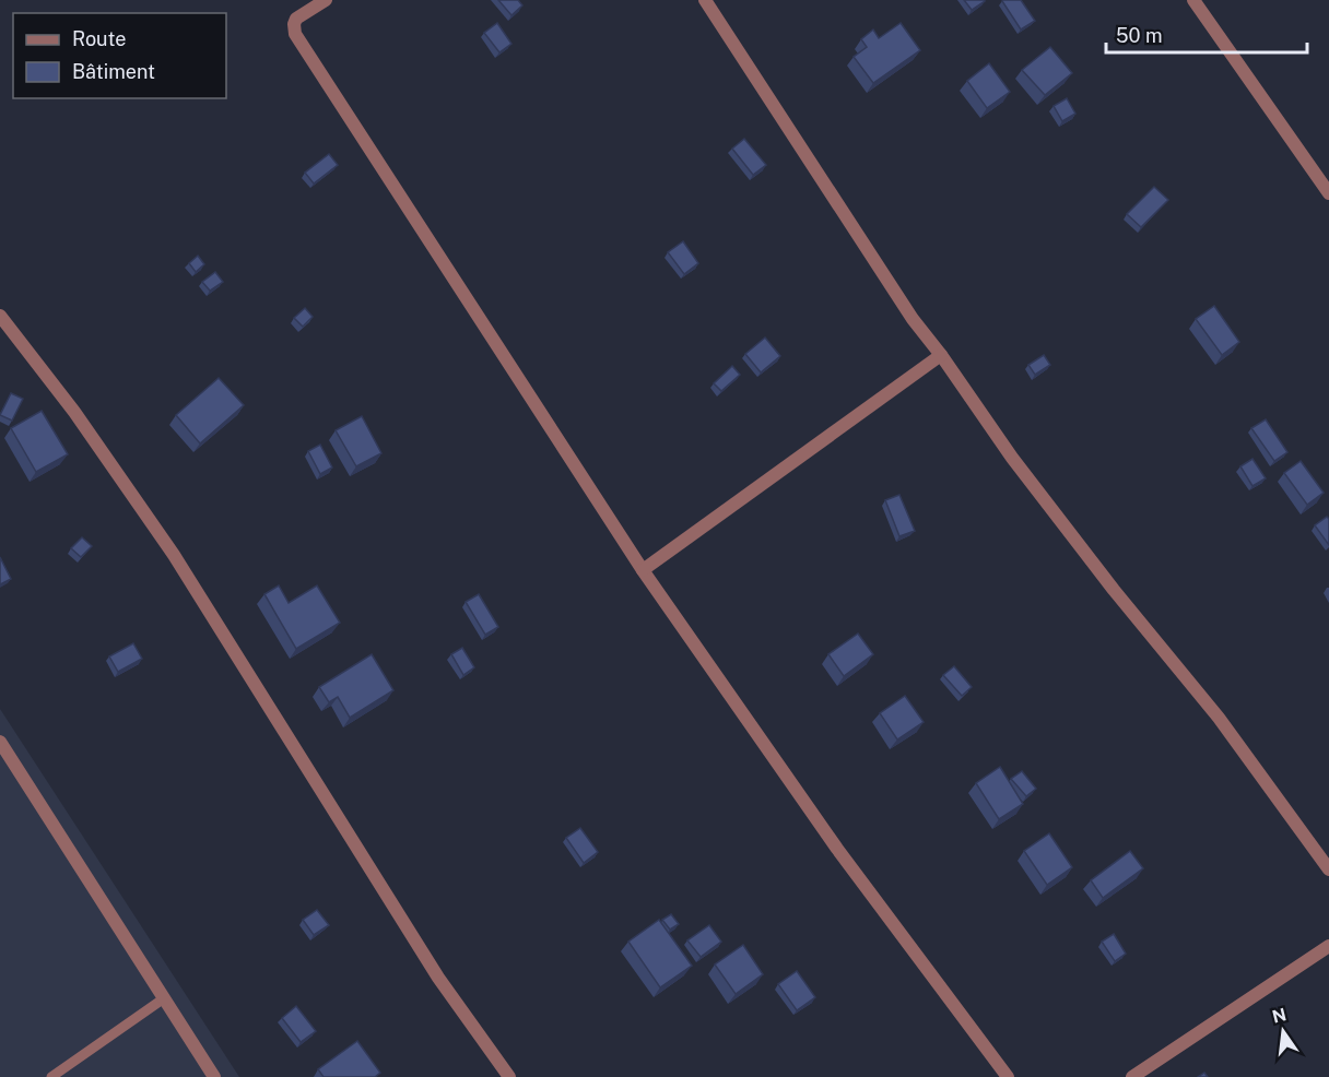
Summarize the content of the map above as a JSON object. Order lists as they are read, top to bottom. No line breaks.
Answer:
{"legend":["Route","Bâtiment"],"scale_bar":"50 m","north":"top"}
